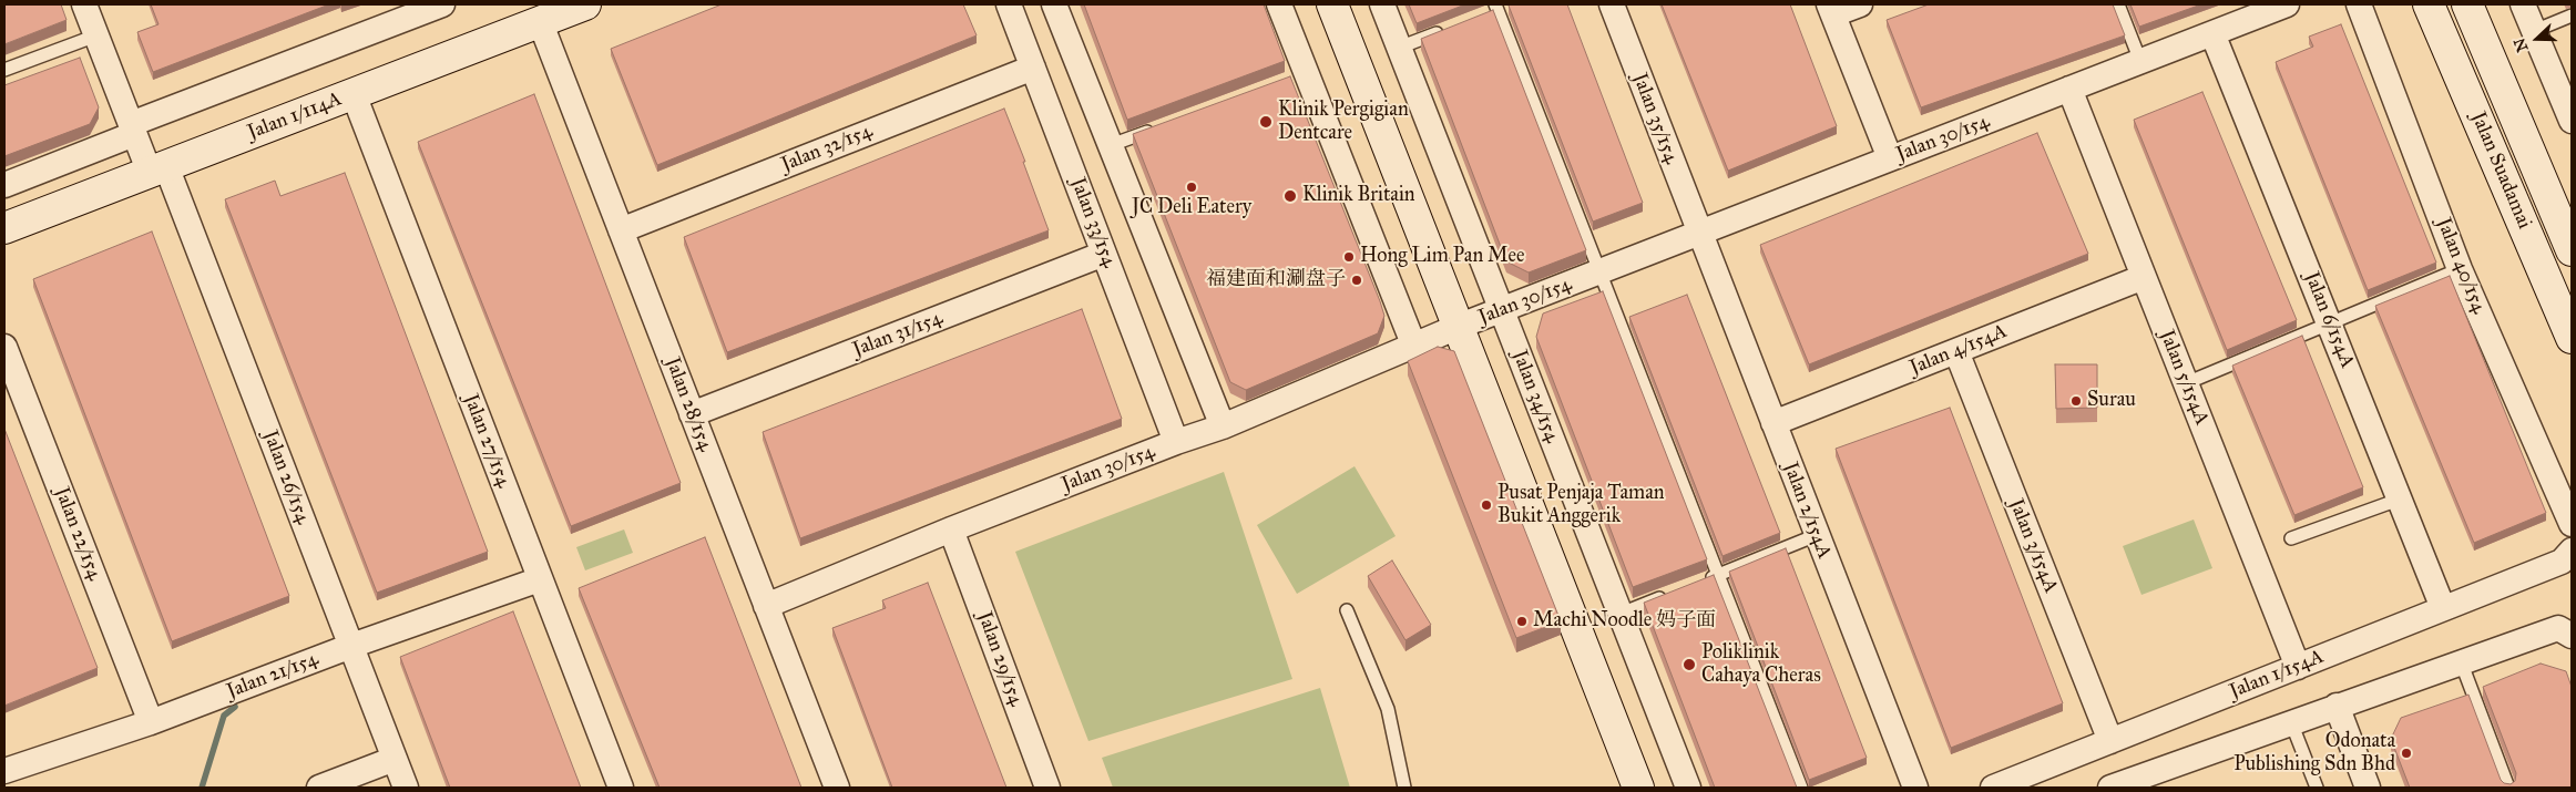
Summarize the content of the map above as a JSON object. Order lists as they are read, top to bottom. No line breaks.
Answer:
{"streets":{"street":["Jalan 1/114A","Jalan 35/154","Jalan 30/154","Jalan 32/154","Jalan Suadamai","Jalan 33/154","Jalan 40/154","Jalan 6/154A","Jalan 31/154","Jalan 4/154A","Jalan 5/154A","Jalan 34/154","Jalan 28/154","Jalan 27/154","Jalan 26/154","Jalan 2/154A","Jalan 22/154","Jalan 3/154A","Jalan 29/154","Jalan 1/154A","Jalan 21/154"]},"crossings":[["Jalan 1/114A","Jalan 28/154"],["Jalan 1/114A","Jalan 27/154"],["Jalan 1/114A","Jalan 26/154"],["Jalan 35/154","Jalan 30/154"],["Jalan 35/154","Jalan 2/154A"],["Jalan 30/154","Jalan 33/154"],["Jalan 30/154","Jalan 6/154A"],["Jalan 30/154","Jalan 5/154A"],["Jalan 30/154","Jalan 34/154"],["Jalan 30/154","Jalan 28/154"],["Jalan 30/154","Jalan 2/154A"],["Jalan 30/154","Jalan 29/154"],["Jalan 32/154","Jalan 33/154"],["Jalan 32/154","Jalan 28/154"],["Jalan 33/154","Jalan 31/154"],["Jalan 6/154A","Jalan 1/154A"],["Jalan 31/154","Jalan 28/154"],["Jalan 4/154A","Jalan 5/154A"],["Jalan 4/154A","Jalan 2/154A"],["Jalan 4/154A","Jalan 3/154A"],["Jalan 5/154A","Jalan 1/154A"],["Jalan 27/154","Jalan 21/154"],["Jalan 26/154","Jalan 21/154"],["Jalan 22/154","Jalan 21/154"],["Jalan 3/154A","Jalan 1/154A"]],"places":["Klinik Pergigian Dentcare","JC Deli Eatery","Klinik Britain","Hong Lim Pan Mee","福建面和涮盘子","Surau","Pusat Penjaja Taman Bukit Anggerik","Machi Noodle 妈子面","Poliklinik Cahaya Cheras","Odonata Publishing Sdn Bhd"],"north":"left"}
